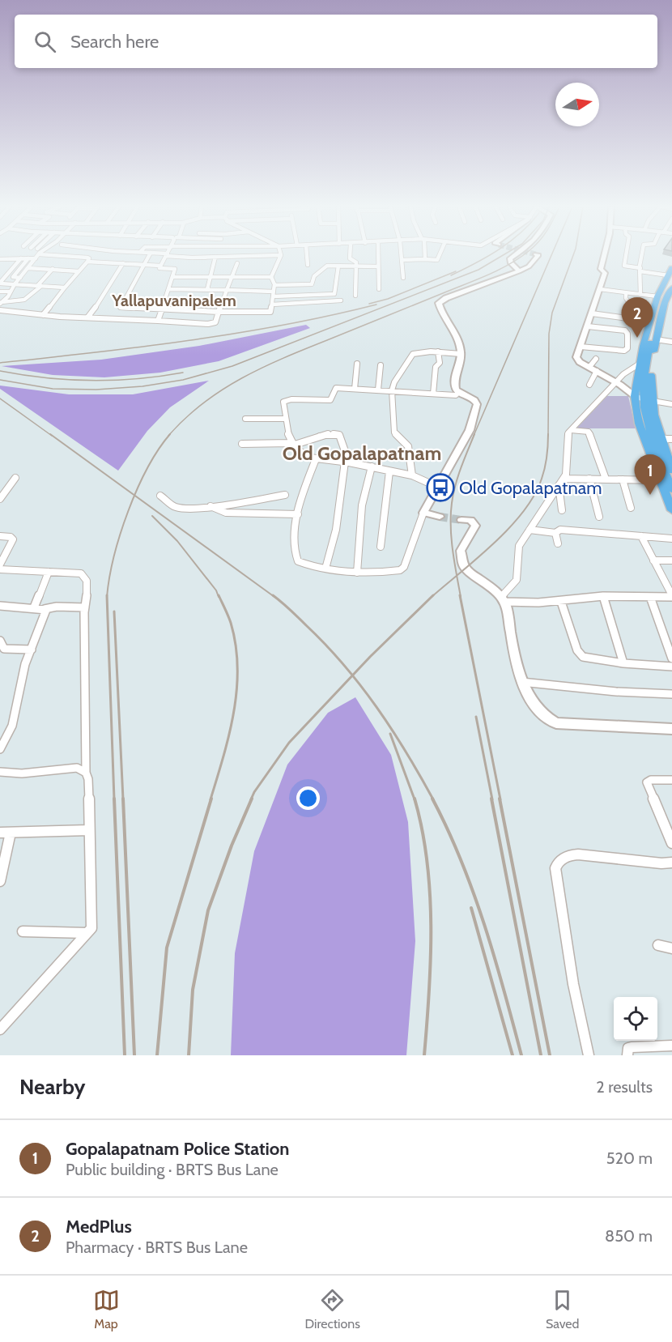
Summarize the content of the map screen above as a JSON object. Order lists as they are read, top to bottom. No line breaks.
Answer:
{"districts":["Yallapuvanipalem","Old Gopalapatnam"],"places":{"bus stop":["Old Gopalapatnam"]},"north":"right","page":{"search":"Search here","pins":["2","1"],"heading":["Nearby","2 results"],"list":[{"mark":"1","name":"Gopalapatnam Police Station","note":"Public building · BRTS Bus Lane","value":"520 m"},{"mark":"2","name":"MedPlus","note":"Pharmacy · BRTS Bus Lane","value":"850 m"}],"nav":["Map","Directions","Saved"]}}
